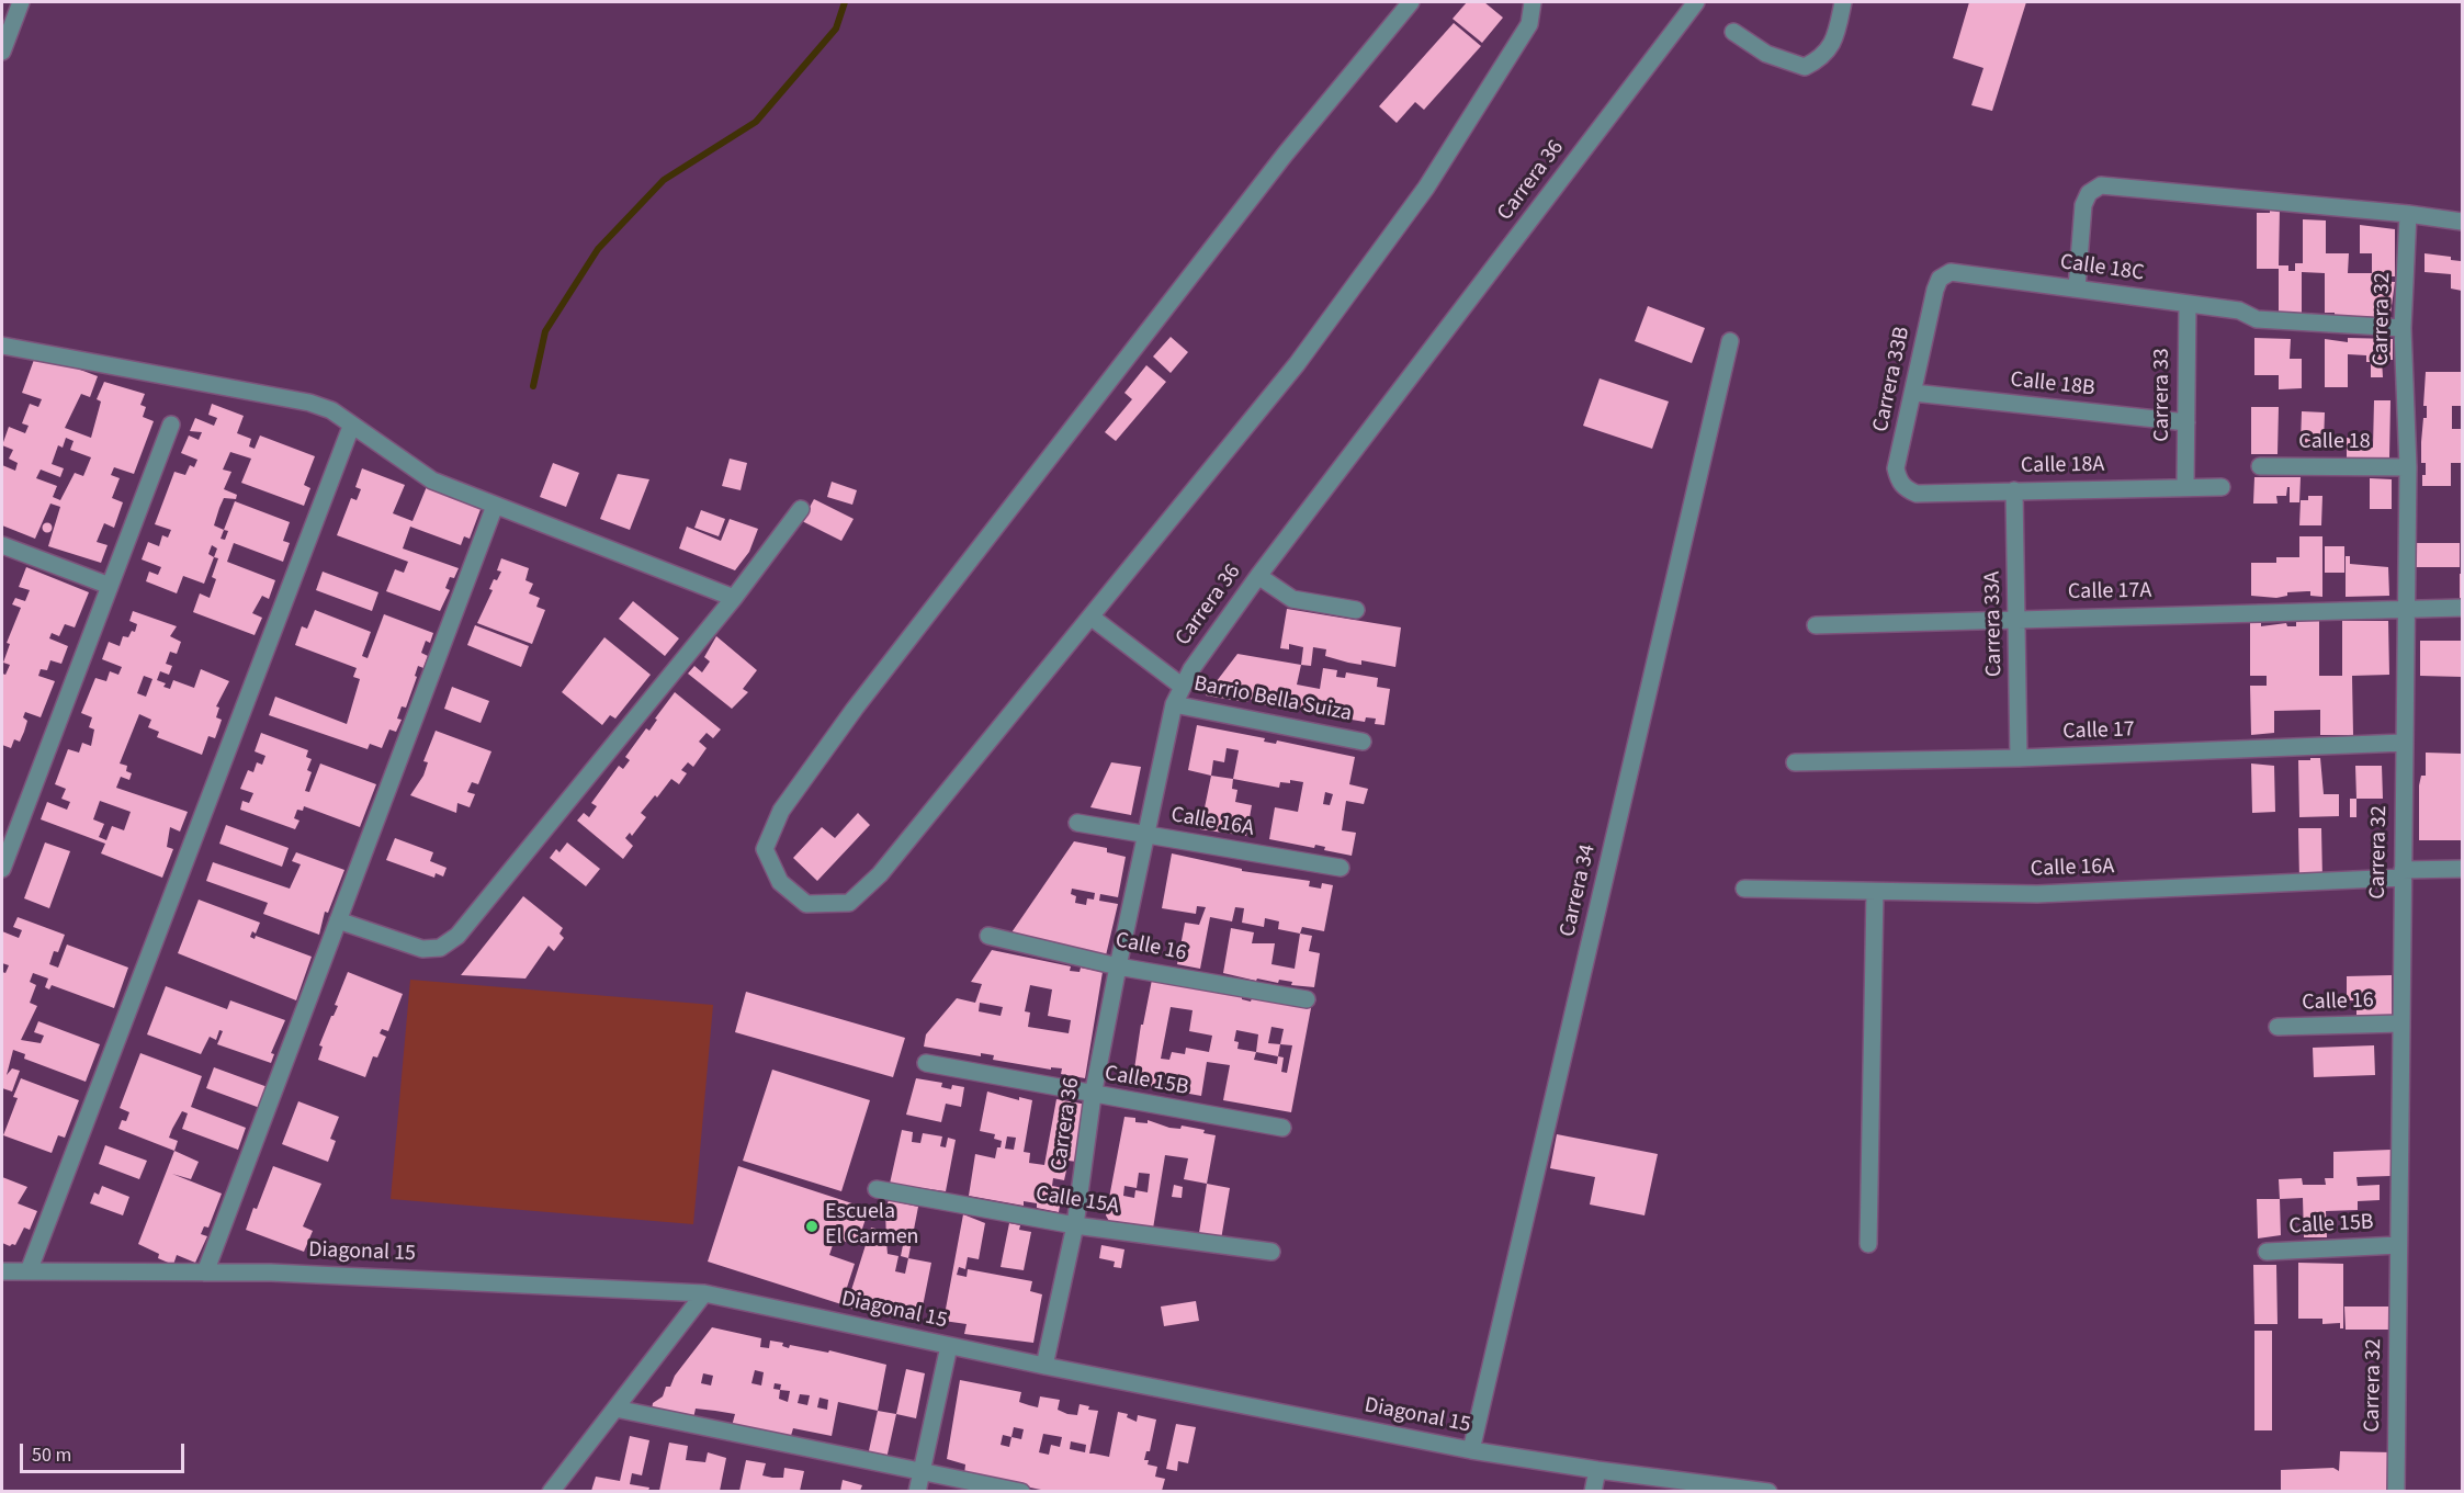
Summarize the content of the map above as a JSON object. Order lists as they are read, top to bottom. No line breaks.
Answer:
{"streets":{"street":["Carrera 36","Calle 18C","Carrera 32","Carrera 33B","Calle 18B","Carrera 33","Calle 18","Calle 18A","Calle 17A","Carrera 33A","Barrio Bella Suiza","Calle 17","Calle 16A","Carrera 34","Calle 16","Calle 15B","Calle 15A","Diagonal 15"]},"crossings":[["Carrera 36","Barrio Bella Suiza"],["Carrera 36","Calle 16A"],["Carrera 36","Calle 16"],["Carrera 36","Calle 15B"],["Carrera 36","Calle 15A"],["Carrera 36","Diagonal 15"],["Calle 18C","Carrera 32"],["Calle 18C","Carrera 33B"],["Calle 18C","Carrera 33"],["Carrera 32","Calle 18"],["Carrera 32","Calle 17A"],["Carrera 32","Calle 17"],["Carrera 32","Calle 16A"],["Carrera 32","Calle 16"],["Carrera 32","Calle 15B"],["Carrera 33B","Calle 18B"],["Carrera 33B","Calle 18A"],["Calle 18B","Carrera 33"],["Carrera 33","Calle 18A"],["Calle 18A","Carrera 33A"],["Calle 17A","Carrera 33A"],["Carrera 33A","Calle 17"],["Carrera 34","Diagonal 15"]],"places":["Escuela El Carmen"],"scale_bar":"50 m"}
